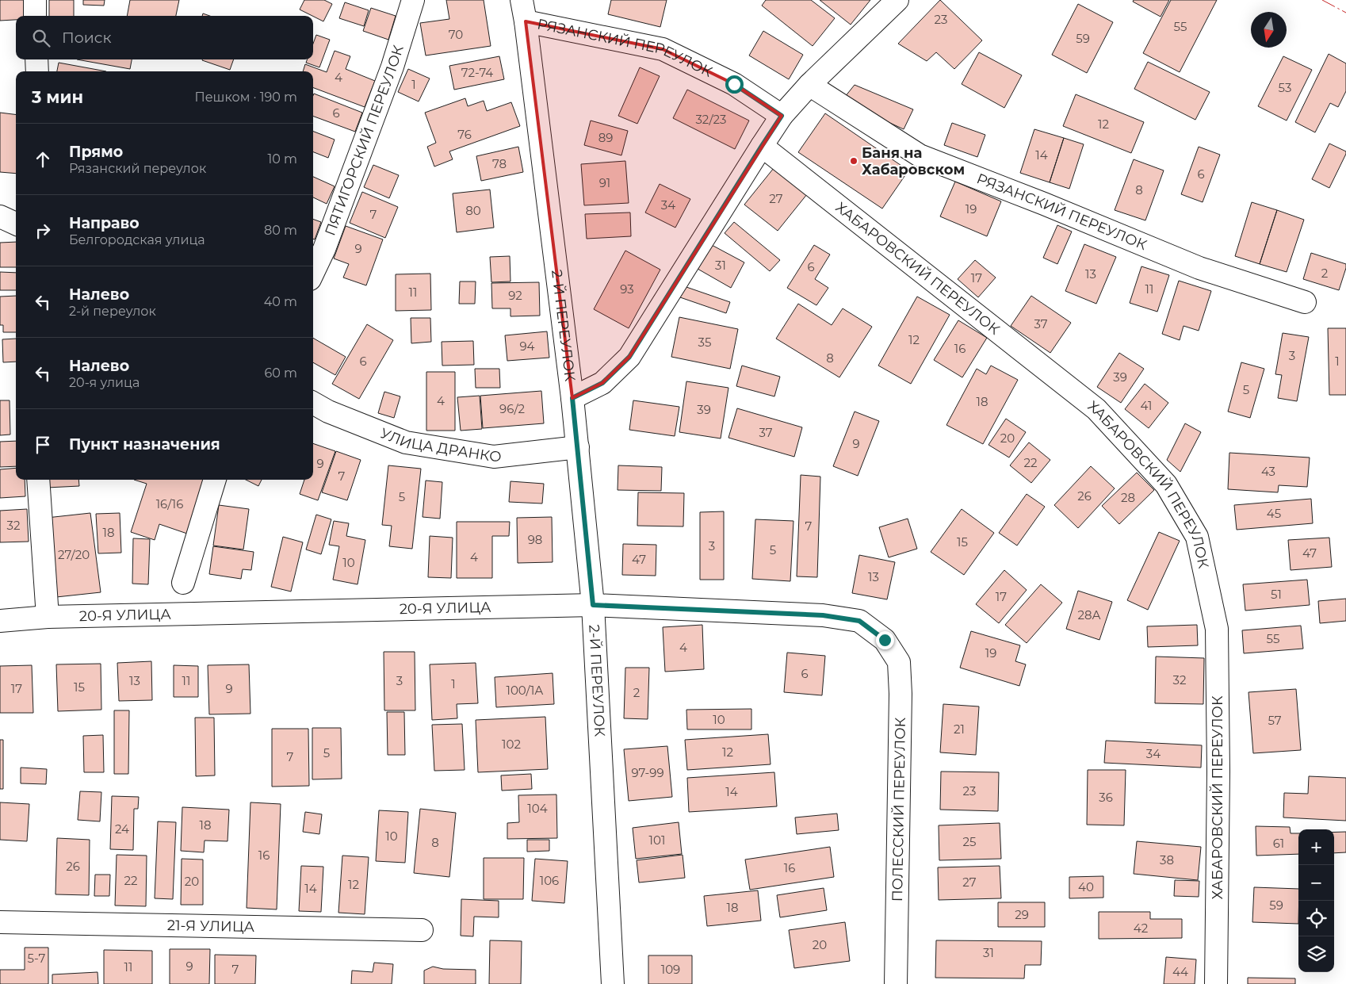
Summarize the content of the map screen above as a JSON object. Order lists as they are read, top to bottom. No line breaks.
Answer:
{"streets":{"street":["РЯЗАНСКИЙ ПЕРЕУЛОК","ПЯТИГОРСКИЙ ПЕРЕУЛОК","ХАБАРОВСКИЙ ПЕРЕУЛОК","2-Й ПЕРЕУЛОК","УЛИЦА ДРАНКО","20-Я УЛИЦА","ПОЛЕССКИЙ ПЕРЕУЛОК","21-Я УЛИЦА"]},"crossings":[["РЯЗАНСКИЙ ПЕРЕУЛОК","2-Й ПЕРЕУЛОК"],["2-Й ПЕРЕУЛОК","УЛИЦА ДРАНКО"],["2-Й ПЕРЕУЛОК","20-Я УЛИЦА"],["20-Я УЛИЦА","ПОЛЕССКИЙ ПЕРЕУЛОК"]],"places":["Баня на Хабаровском"],"house_numbers":["23","55","70","59","72-74","4","1","53","6","32/23","12","76","89","14","78","6","91","8","27","34","19","80","7","9","31","6","2","13","17","93","11","11","92","37","12","35","94","16","3","8","6","1","39","5","4","18","41","96/2","39","37","20","9","22","9","43","7","26","5","28","16/16","45","32","7","18","98","15","3","5","47","27/20","4","47","10","13","51","17","28А","55","4","19","6","32","13","11","3","1","15","17","9","100/1А","2","10","57","21","102","12","5","34","7","97-99","23","14","36","104","18","24","10","101","25","8","61","16","38","26","16","22","106","20","27","12","40","14","59","18","29","42","20","31","5-7","9","11","7","109","44"],"north":"bottom","page":{"search":"Поиск","heading":["3 мин","Пешком · 190 m"],"list":[["Прямо","Рязанский переулок","10 m"],["Направо","Белгородская улица","80 m"],["Налево","2-й переулок","40 m"],["Налево","20-я улица","60 m"],"Пункт назначения"],"map_buttons":["+","−"]}}
